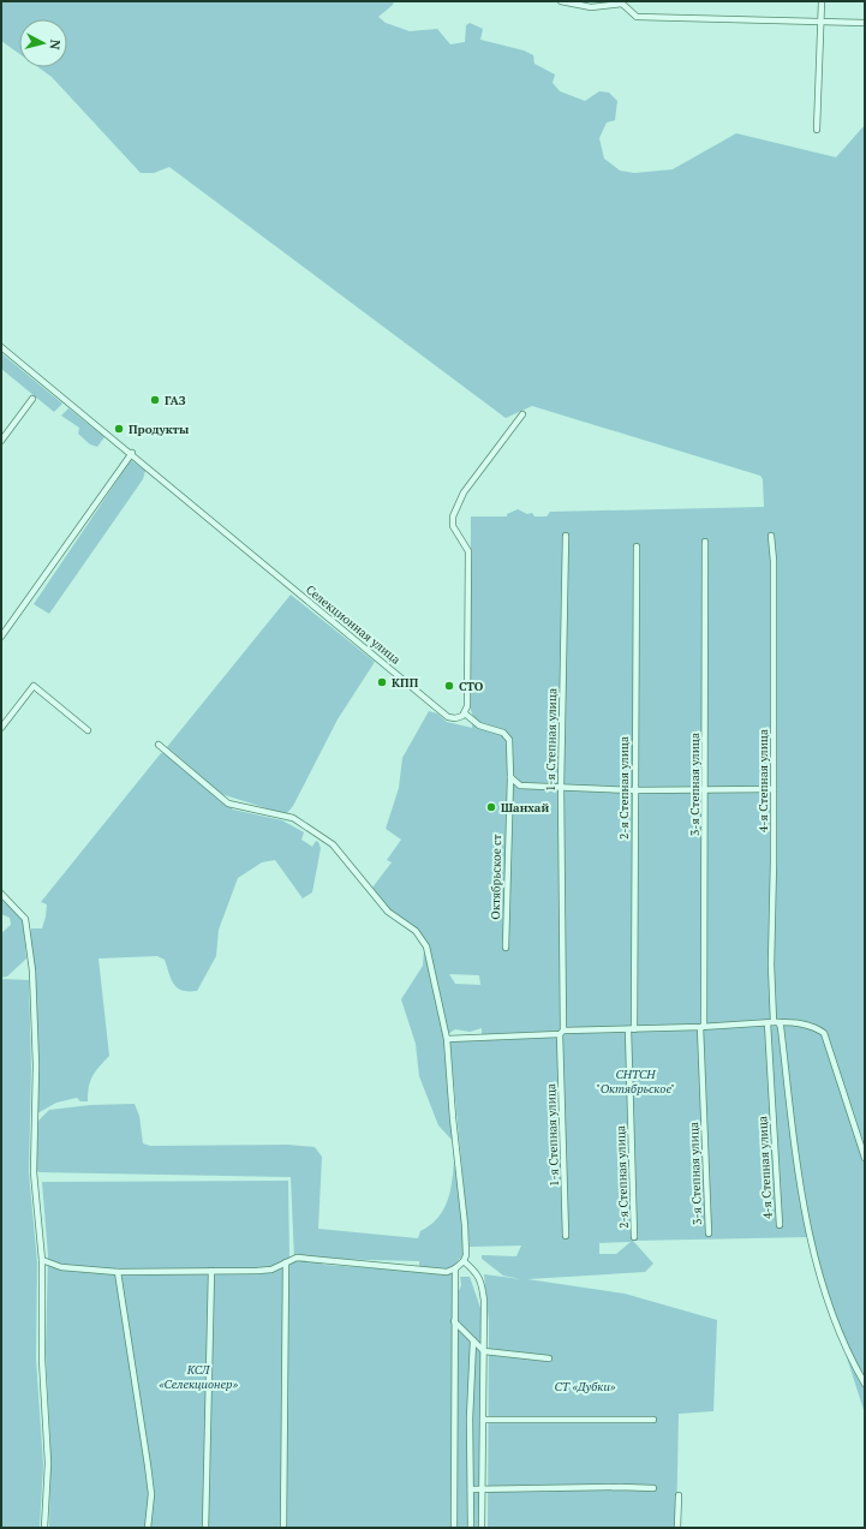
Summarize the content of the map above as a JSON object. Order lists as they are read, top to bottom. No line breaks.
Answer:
{"streets":{"street":["Селекционная улица","1-я Степная улица","4-я Степная улица","3-я Степная улица","2-я Степная улица","Октябрьское ст"]},"crossings":[["Селекционная улица","Октябрьское ст"]],"parks":["СНТСН \"Октябрьское\"","КСЛ «Селекционер»","СТ «Дубки»"],"places":["ГАЗ","Продукты","КПП","СТО","Шанхай"],"north":"right"}
